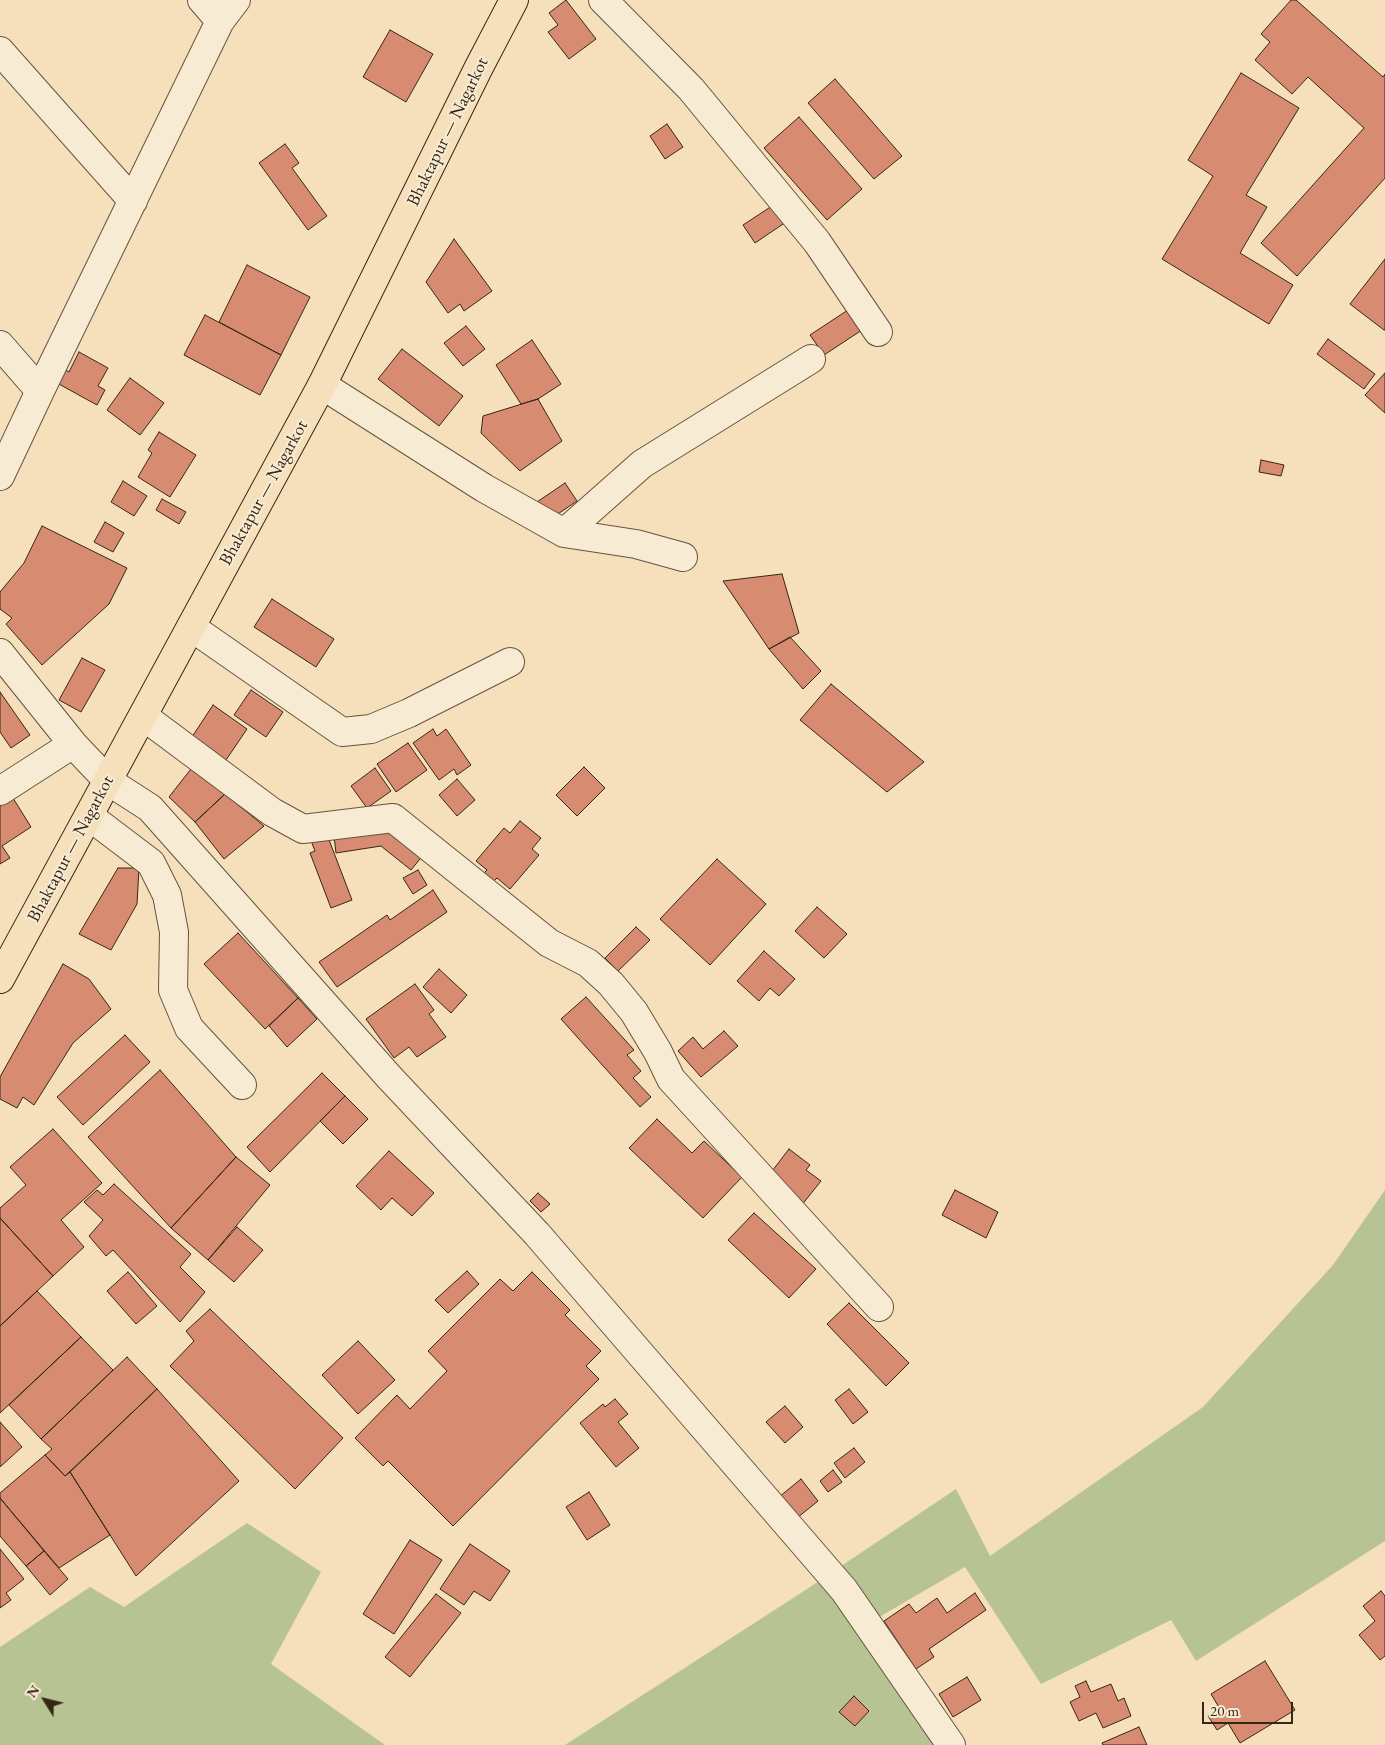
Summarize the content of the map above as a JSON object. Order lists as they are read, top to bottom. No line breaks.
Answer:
{"streets":{"main road":["Bhaktapur — Nagarkot"]},"scale_bar":"20 m","north":"top left"}
